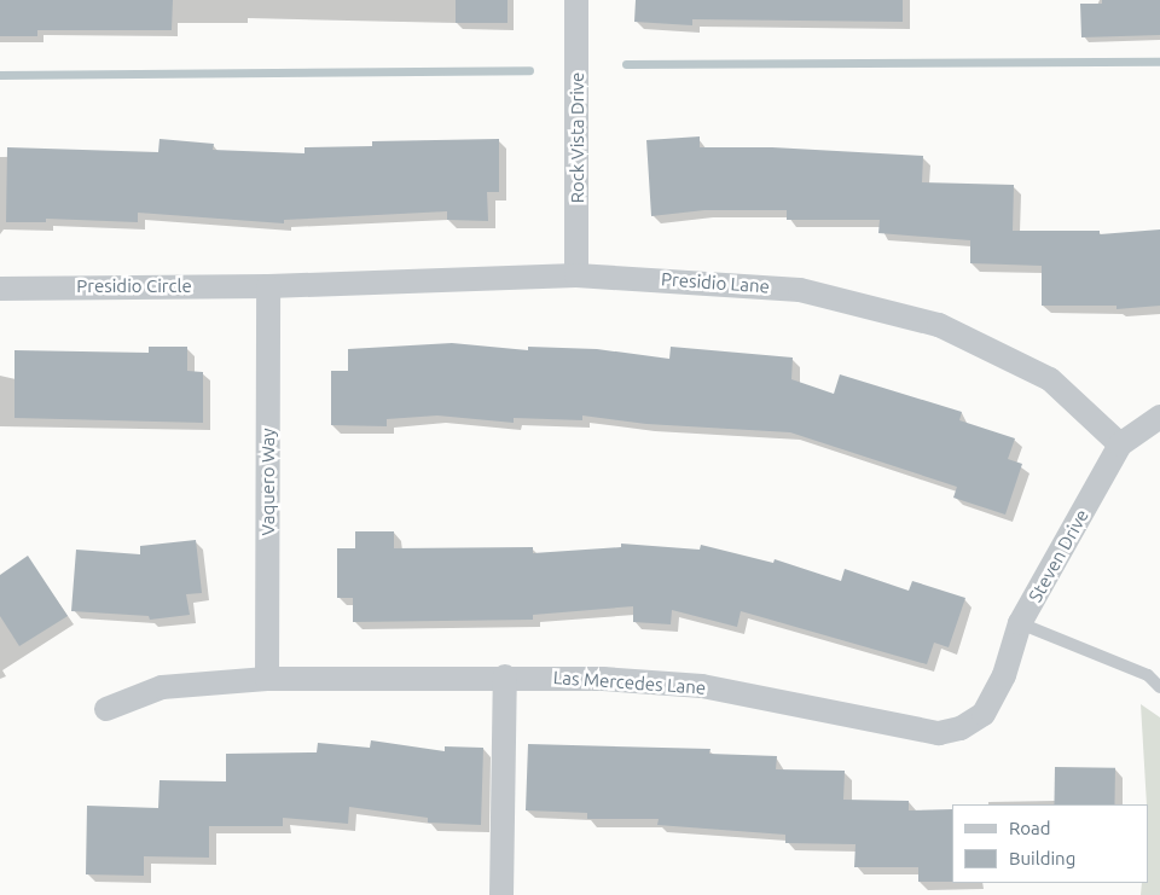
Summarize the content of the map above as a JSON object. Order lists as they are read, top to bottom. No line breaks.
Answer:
{"streets":{"street":["Rock Vista Drive","Presidio Lane","Presidio Circle","Vaquero Way","Steven Drive","Las Mercedes Lane"]},"crossings":[["Rock Vista Drive","Presidio Lane"],["Presidio Lane","Presidio Circle"],["Presidio Lane","Vaquero Way"],["Presidio Lane","Steven Drive"],["Presidio Circle","Vaquero Way"],["Vaquero Way","Las Mercedes Lane"],["Steven Drive","Las Mercedes Lane"]],"legend":["Road","Building"]}
